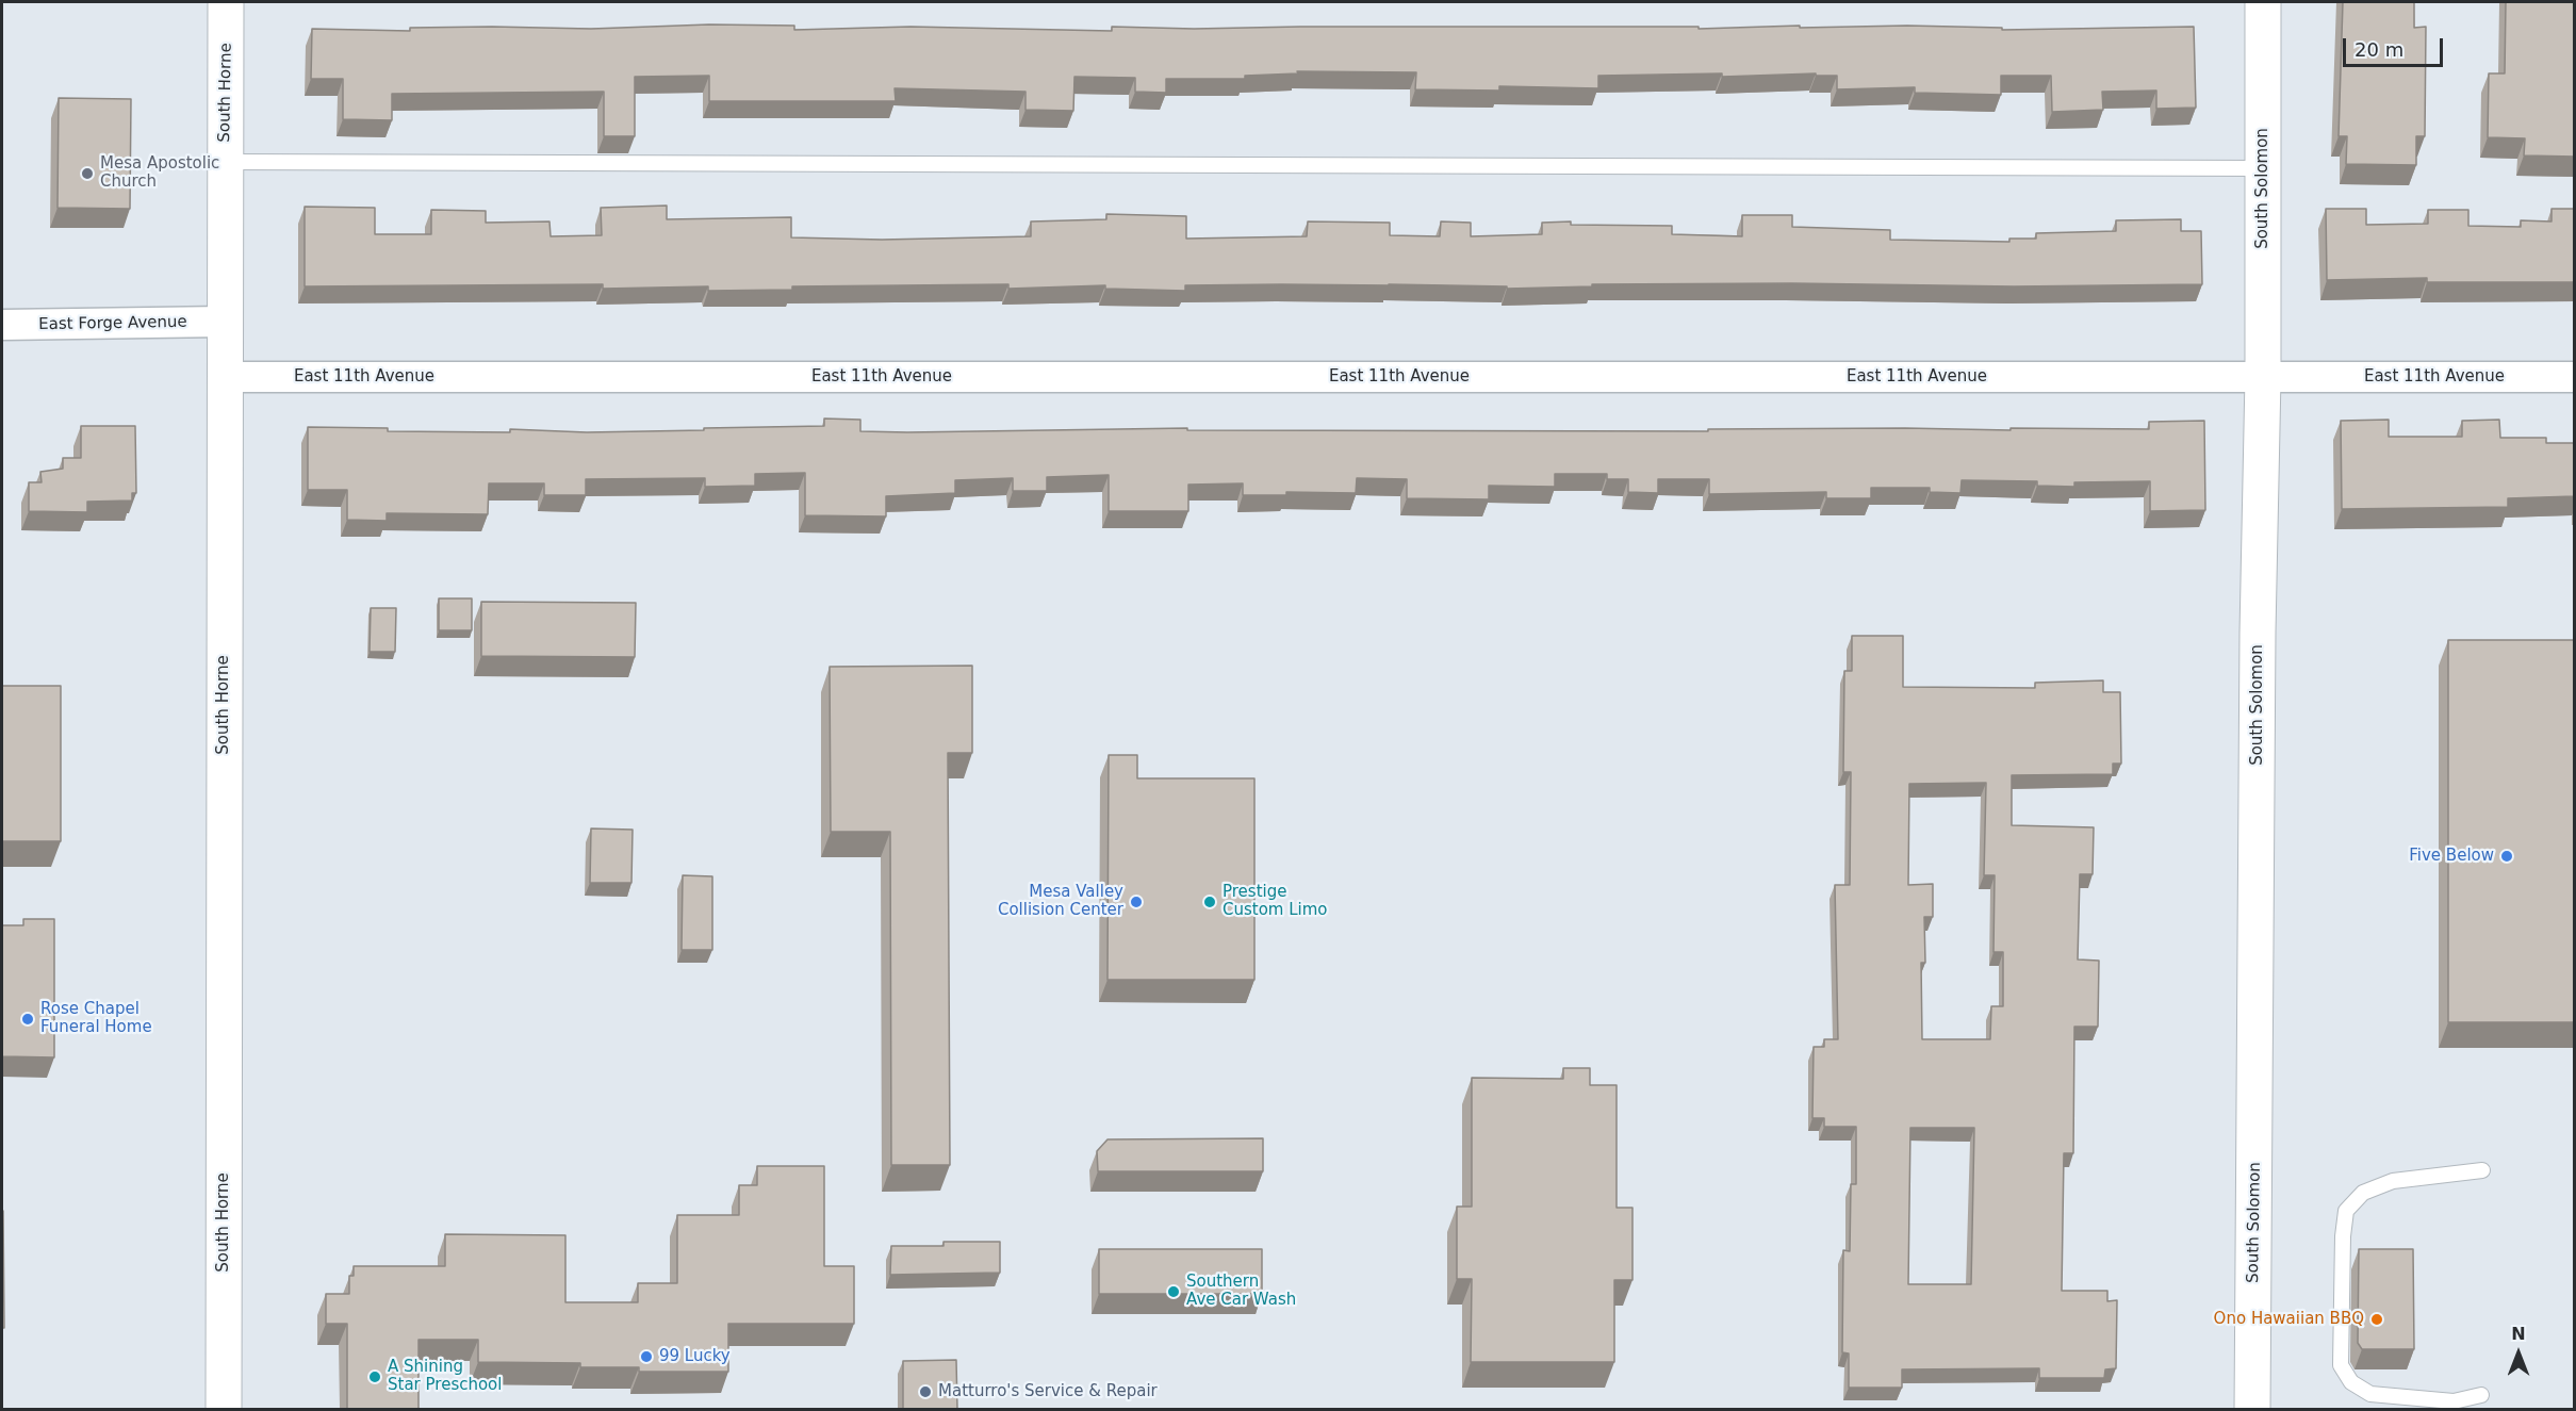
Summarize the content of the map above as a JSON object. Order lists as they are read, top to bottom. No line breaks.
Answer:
{"streets":{"street":["South Horne","South Solomon","East Forge Avenue","East 11th Avenue"]},"crossings":[["South Horne","East Forge Avenue"],["South Horne","East 11th Avenue"],["South Solomon","East 11th Avenue"]],"places":["Mesa Apostolic Church","Five Below","Mesa Valley Collision Center","Prestige Custom Limo","Rose Chapel Funeral Home","Southern Ave Car Wash","Ono Hawaiian BBQ","99 Lucky","A Shining Star Preschool","Matturro's Service & Repair"],"scale_bar":"20 m","north":"top"}
